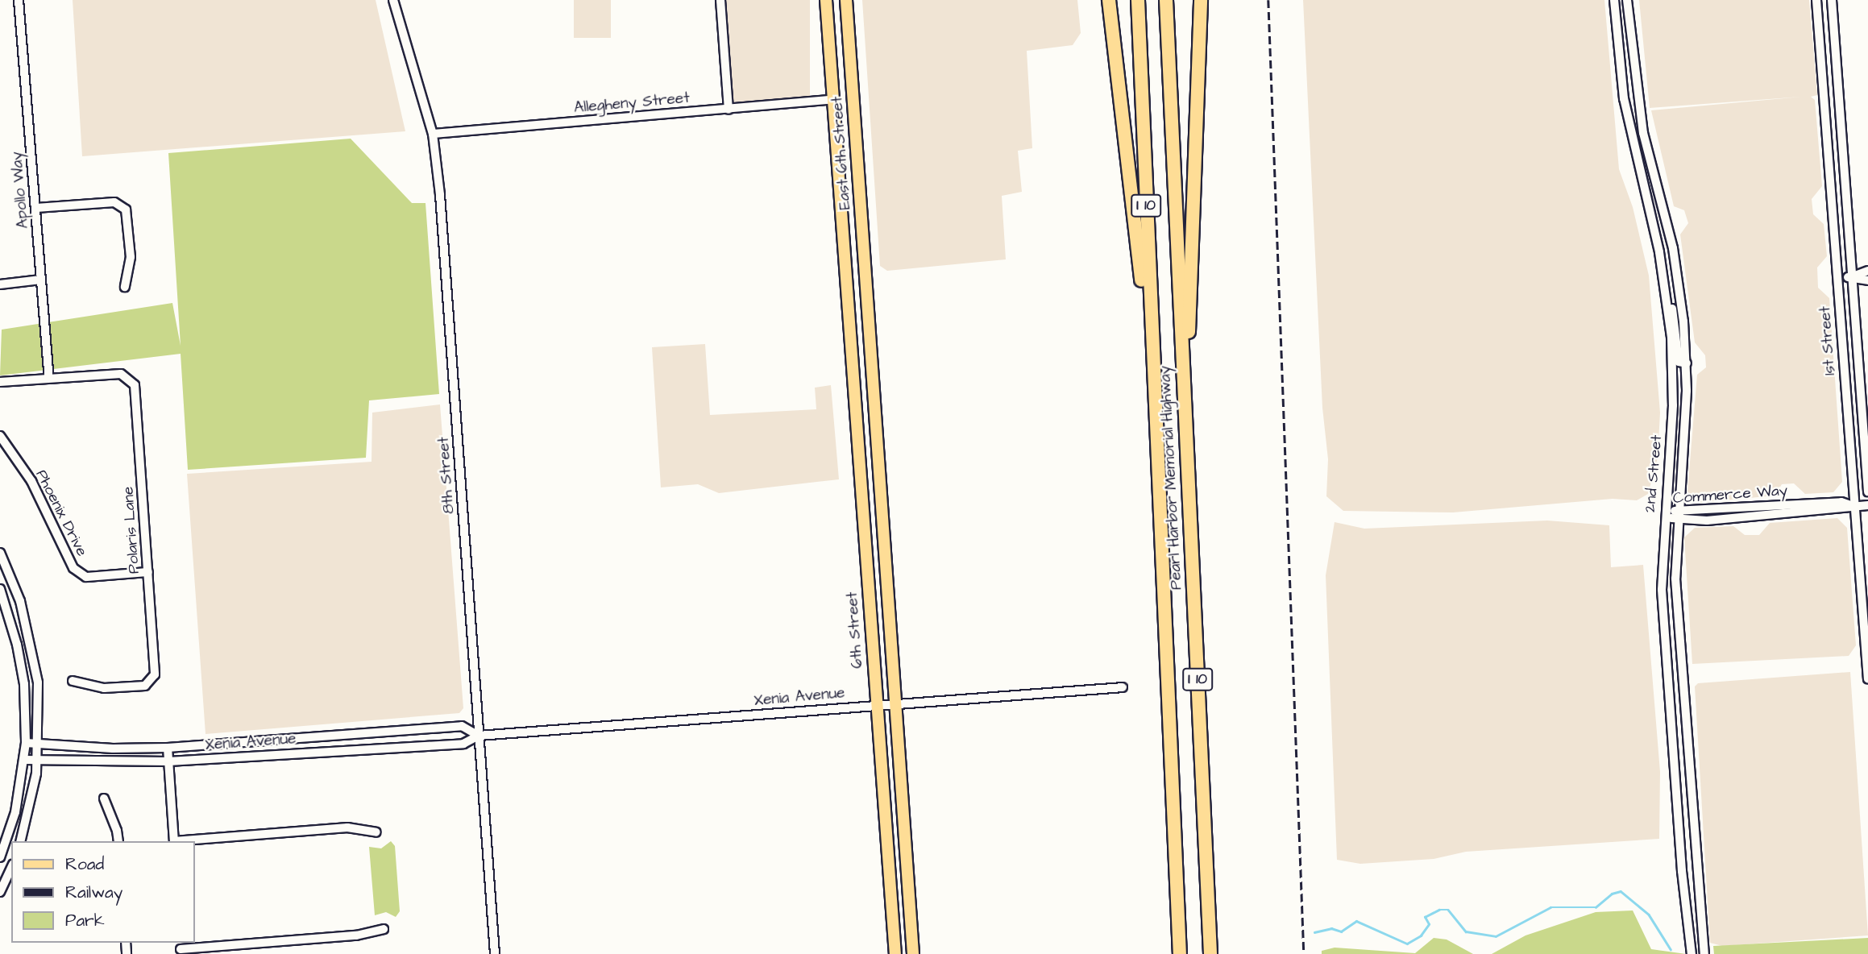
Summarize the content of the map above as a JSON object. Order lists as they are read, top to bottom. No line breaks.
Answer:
{"streets":{"highway":["I 10","Pearl Harbor Memorial Highway"],"main road":["East 6th Street","6th Street"],"street":["Allegheny Street","Apollo Way","1st Street","2nd Street","8th Street","Commerce Way","Phoenix Drive","Polaris Lane","Xenia Avenue"]},"crossings":[["Allegheny Street","East 6th Street"],["Allegheny Street","8th Street"],["East 6th Street","6th Street"],["East 6th Street","Xenia Avenue"],["Apollo Way","Polaris Lane"],["1st Street","Commerce Way"],["2nd Street","Commerce Way"],["8th Street","Xenia Avenue"],["Phoenix Drive","Polaris Lane"],["6th Street","Xenia Avenue"]],"legend":["Road","Railway","Park"]}
